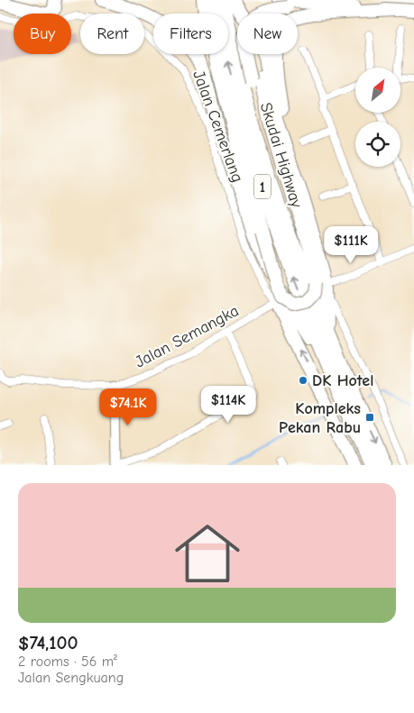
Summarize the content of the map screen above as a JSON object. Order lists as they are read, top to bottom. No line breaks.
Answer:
{"streets":{"highway":["Skudai Highway","1"],"street":["Jalan Cemerlang","Jalan Semangka"]},"crossings":[["Jalan Cemerlang","Jalan Semangka"]],"places":{"other":["DK Hotel"],"transit":["Kompleks Pekan Rabu"]},"north":"top right","page":{"chip":["Buy","Rent","Filters","New"],"price":["$111K","$114K","$74.1K"],"list":[{"name":"$74,100","note":"2 rooms · 56 m² · Jalan Sengkuang"}]}}
